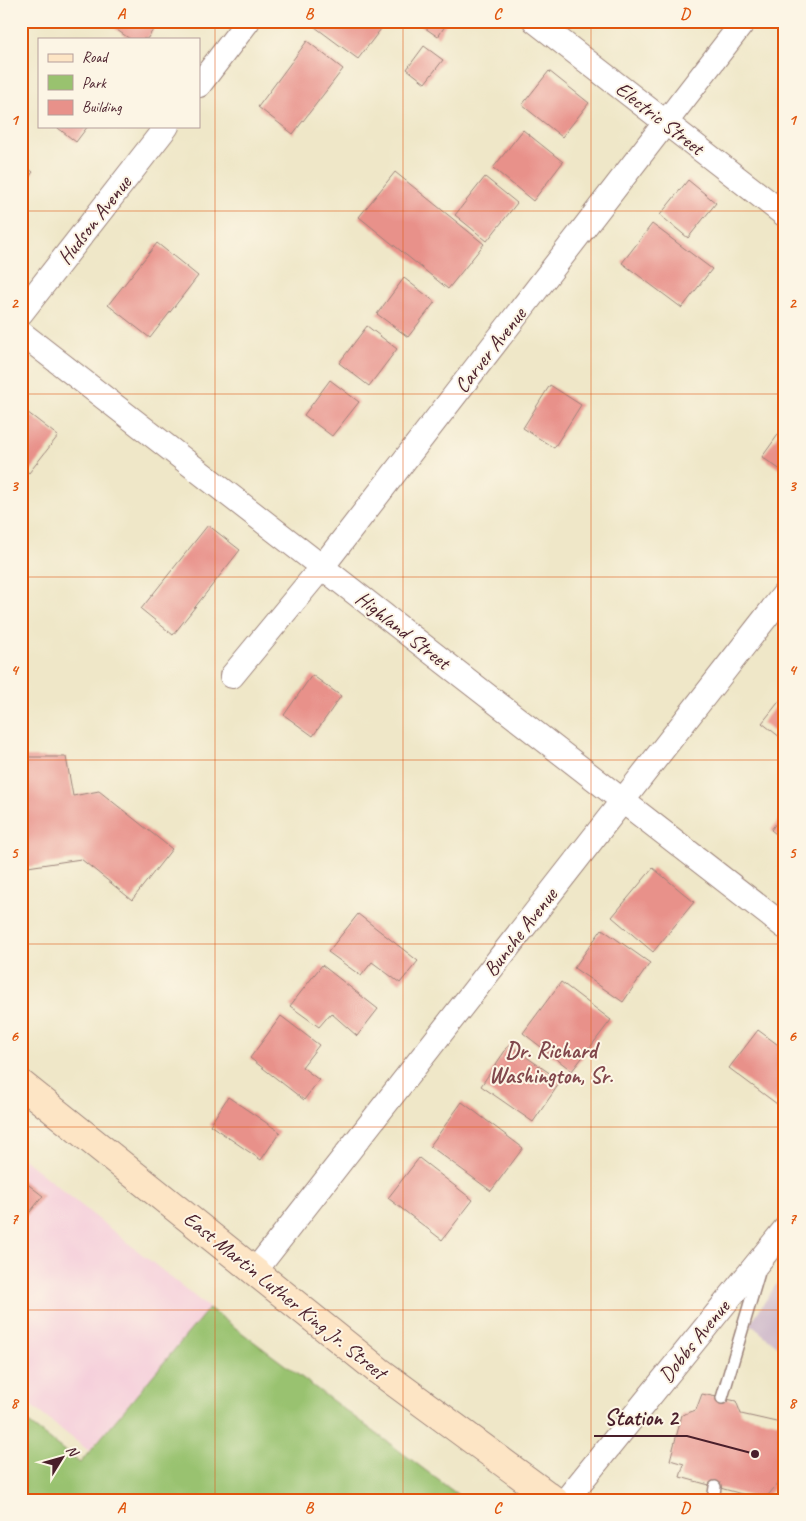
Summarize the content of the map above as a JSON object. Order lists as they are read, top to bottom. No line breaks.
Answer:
{"streets":{"main road":["East Martin Luther King Jr. Street"],"street":["Electric Street","Hudson Avenue","Carver Avenue","Highland Street","Bunche Avenue","Dobbs Avenue"]},"crossings":[["Electric Street","Carver Avenue"],["Carver Avenue","Highland Street"],["Highland Street","Bunche Avenue"],["Bunche Avenue","East Martin Luther King Jr. Street"]],"districts":["Dr. Richard Washington, Sr."],"places":["Station 2"],"legend":["Road","Park","Building"],"north":"top right","grid":{"columns":["A","B","C","D"],"rows":["1","2","3","4","5","6","7","8"]}}
